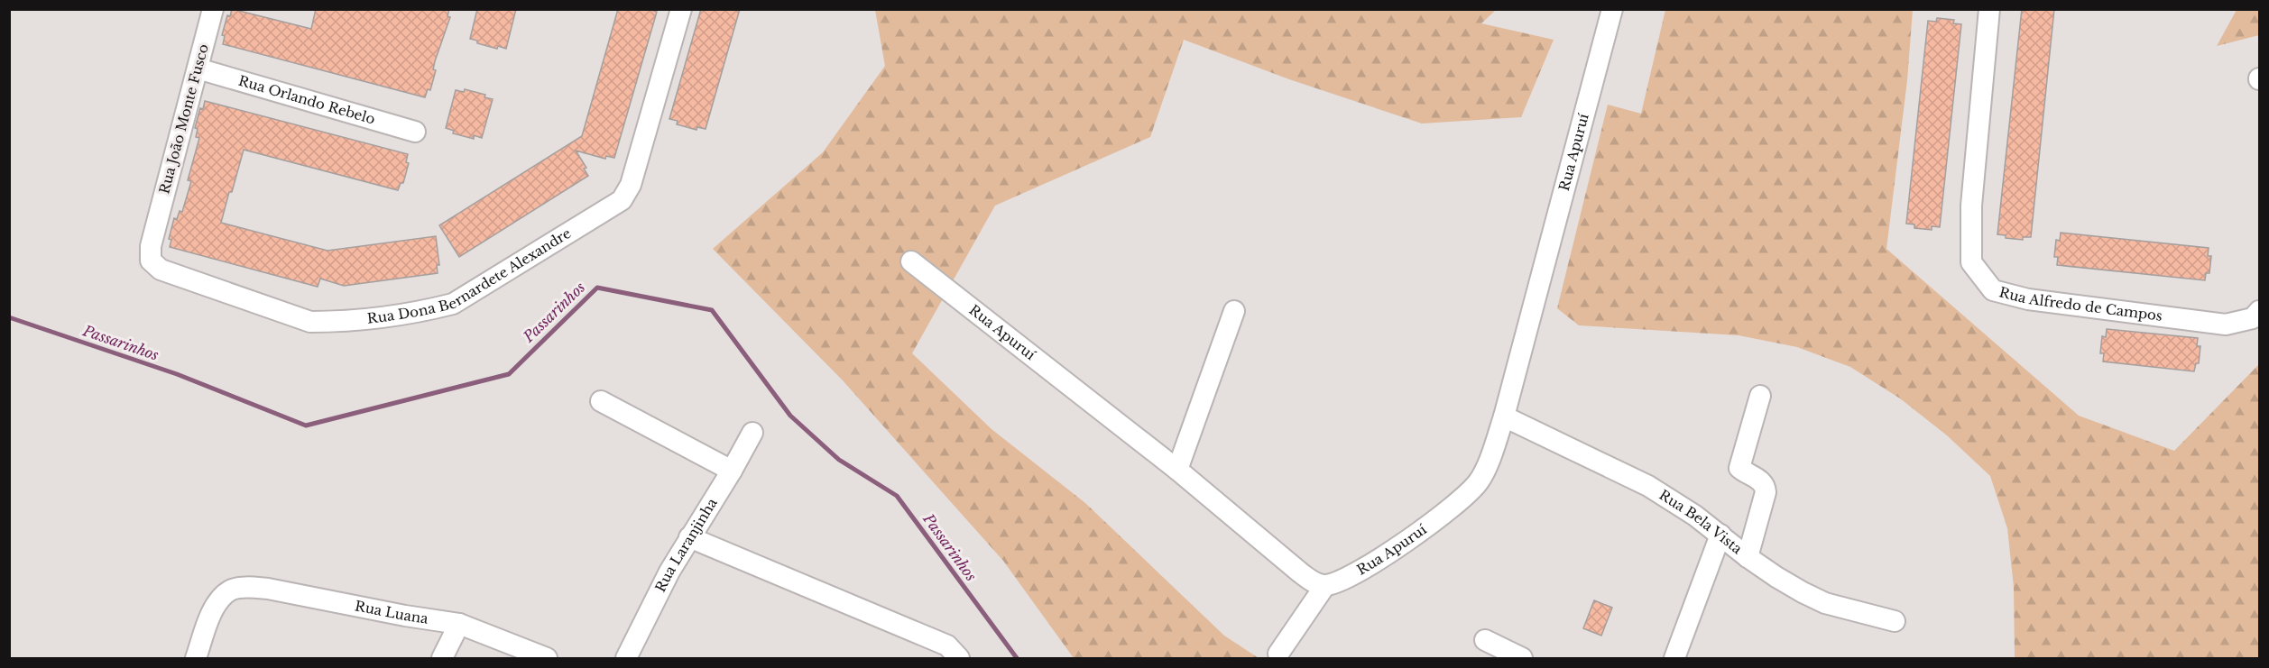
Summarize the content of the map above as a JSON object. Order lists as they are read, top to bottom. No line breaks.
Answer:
{"streets":{"street":["Rua Orlando Rebelo","Rua João Monte Fusco","Rua Apuruí","Rua Dona Bernardete Alexandre","Rua Alfredo de Campos","Rua Bela Vista","Rua Laranjinha","Rua Luana"]},"crossings":[["Rua Orlando Rebelo","Rua João Monte Fusco"],["Rua João Monte Fusco","Rua Dona Bernardete Alexandre"],["Rua Apuruí","Rua Bela Vista"]],"water":["Passarinhos"]}
